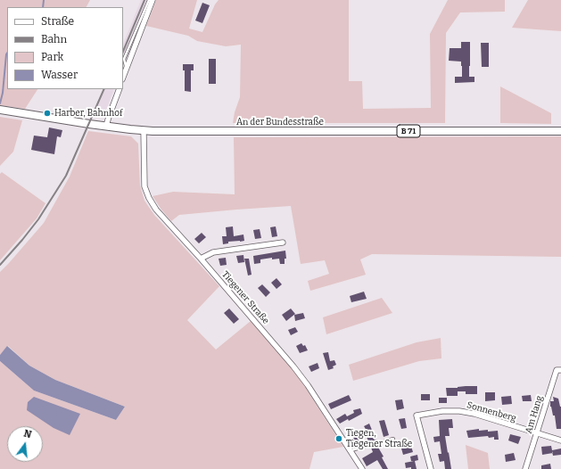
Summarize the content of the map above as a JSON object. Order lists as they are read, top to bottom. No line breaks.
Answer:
{"streets":{"main road":["An der Bundesstraße","B 71"],"street":["Tiegener Straße","Sonnenberg","Am Hang"]},"crossings":[["An der Bundesstraße","Tiegener Straße"],["Sonnenberg","Am Hang"]],"places":["Harber, Bahnhof","Tiegen, Tiegener Straße"],"legend":["Straße","Bahn","Park","Wasser"],"north":"top"}
